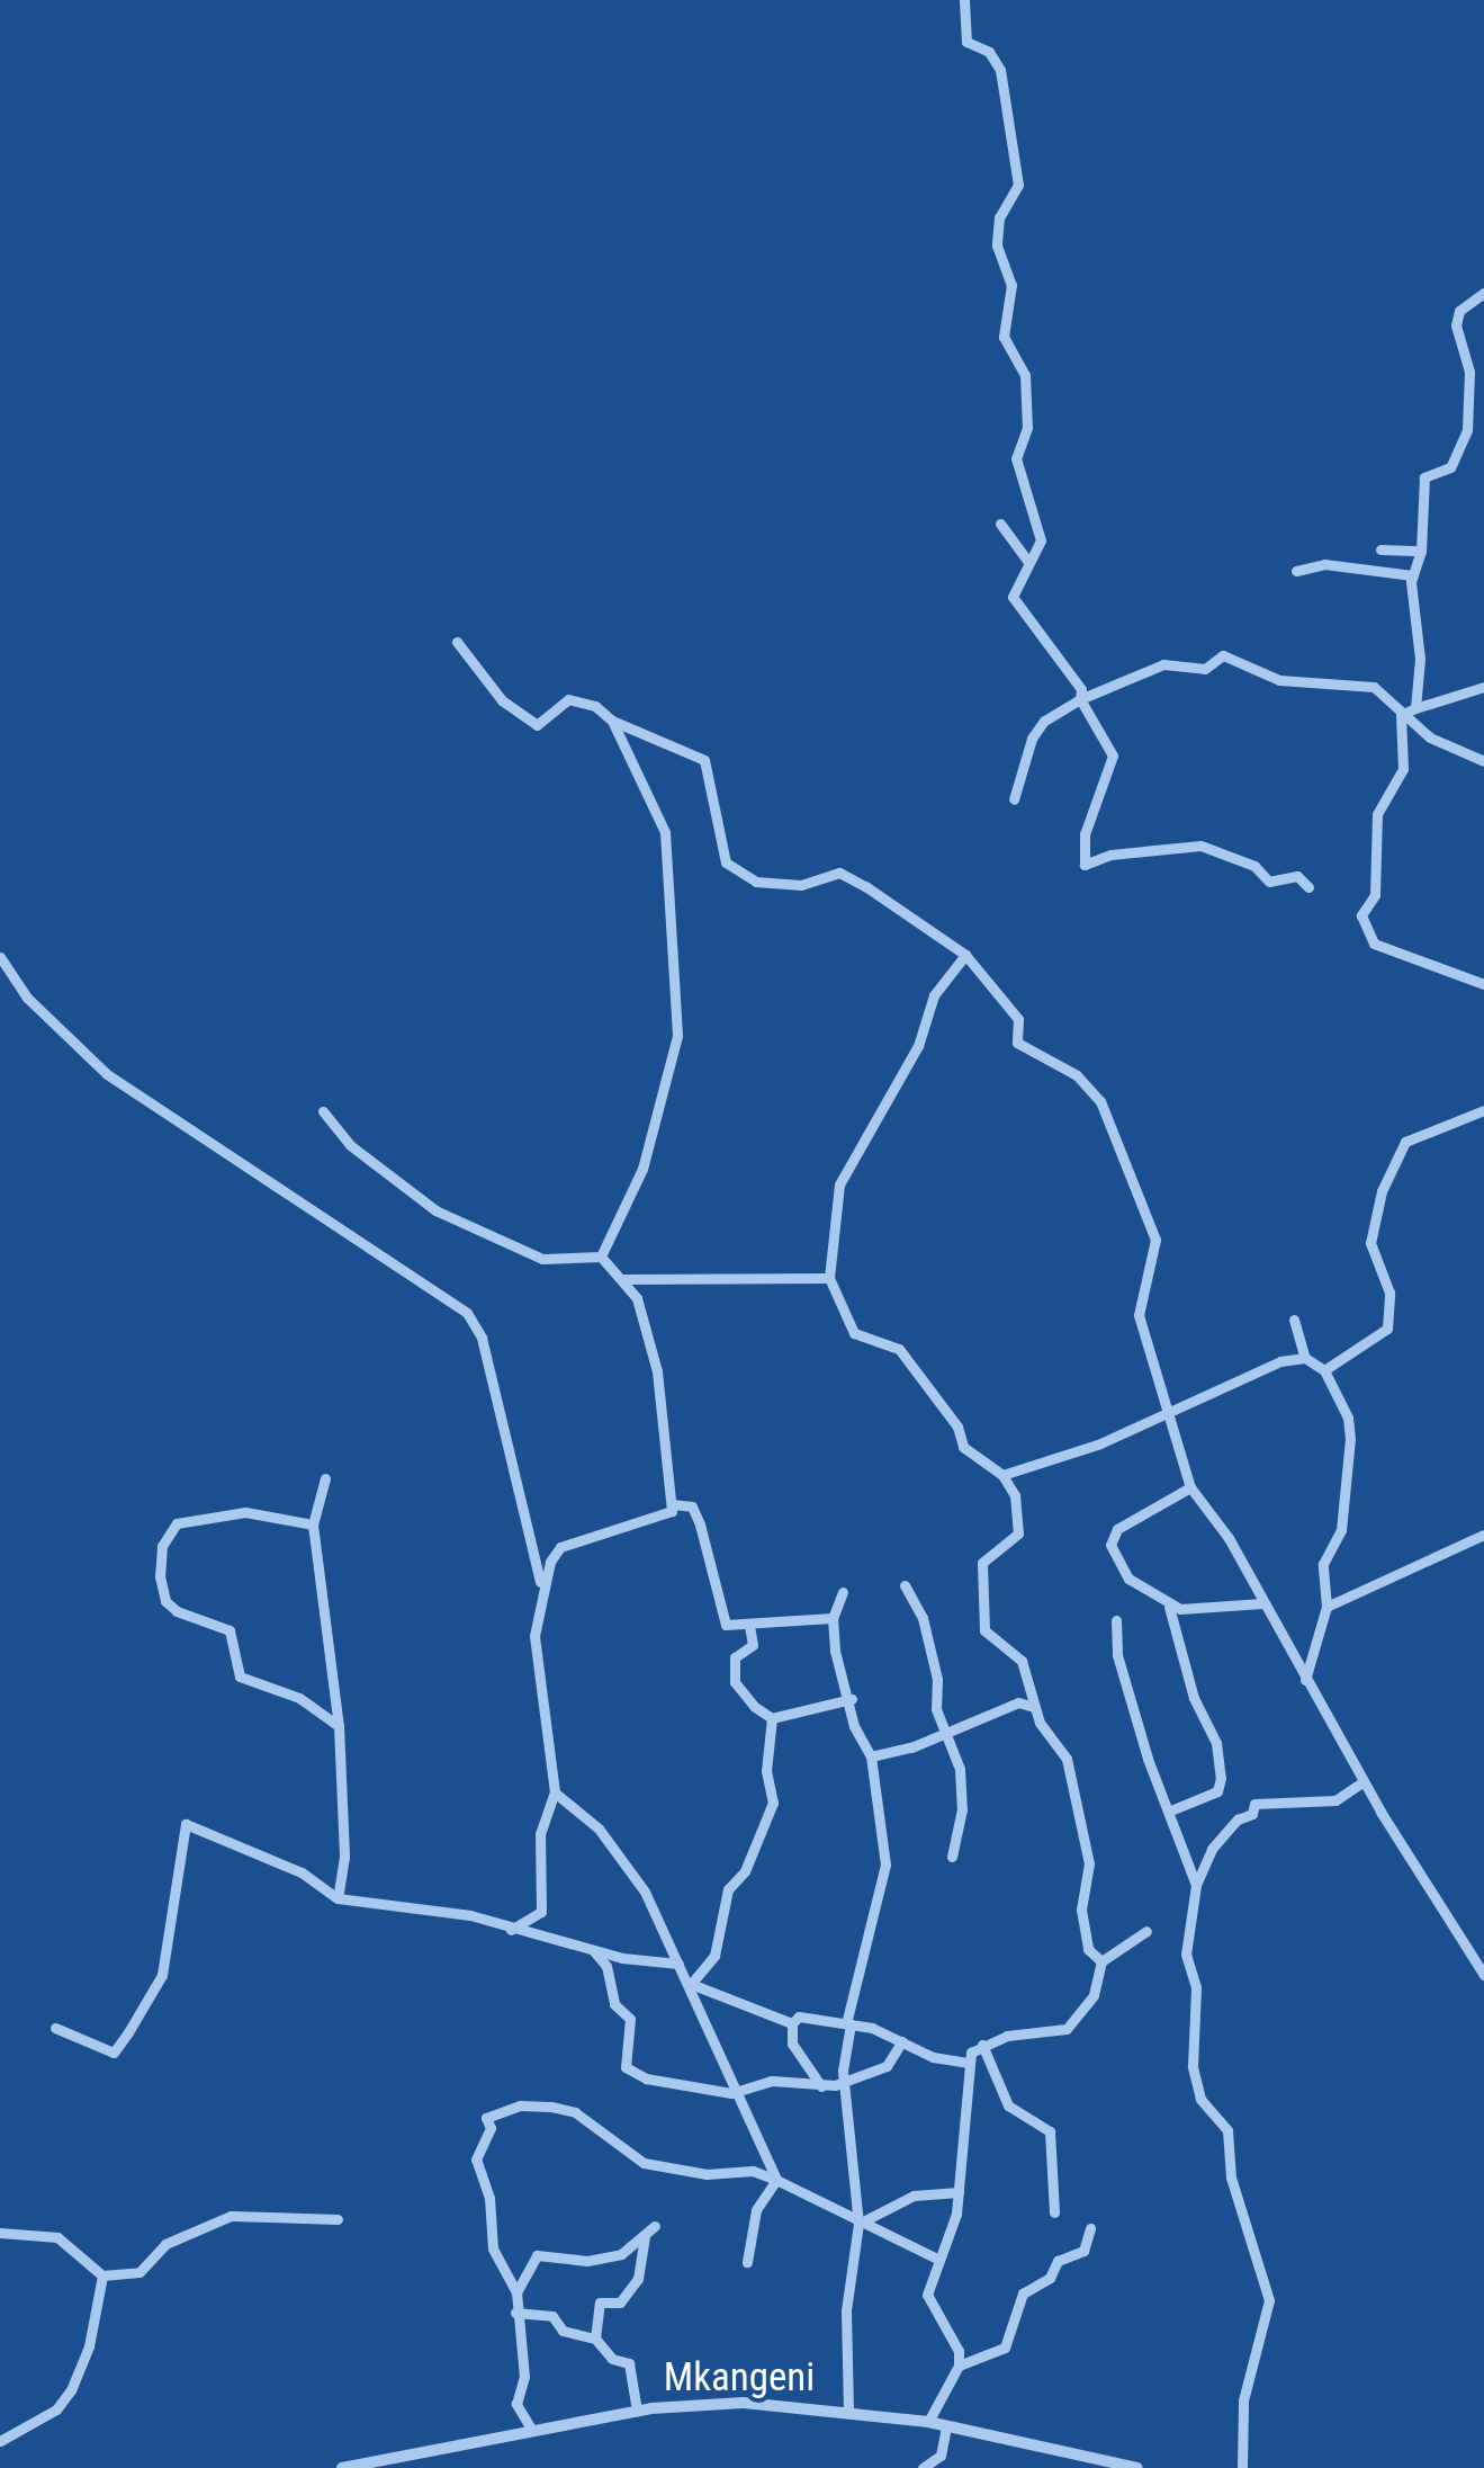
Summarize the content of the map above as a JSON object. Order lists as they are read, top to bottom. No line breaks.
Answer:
{"streets":{"street":["Mkangeni"]}}
